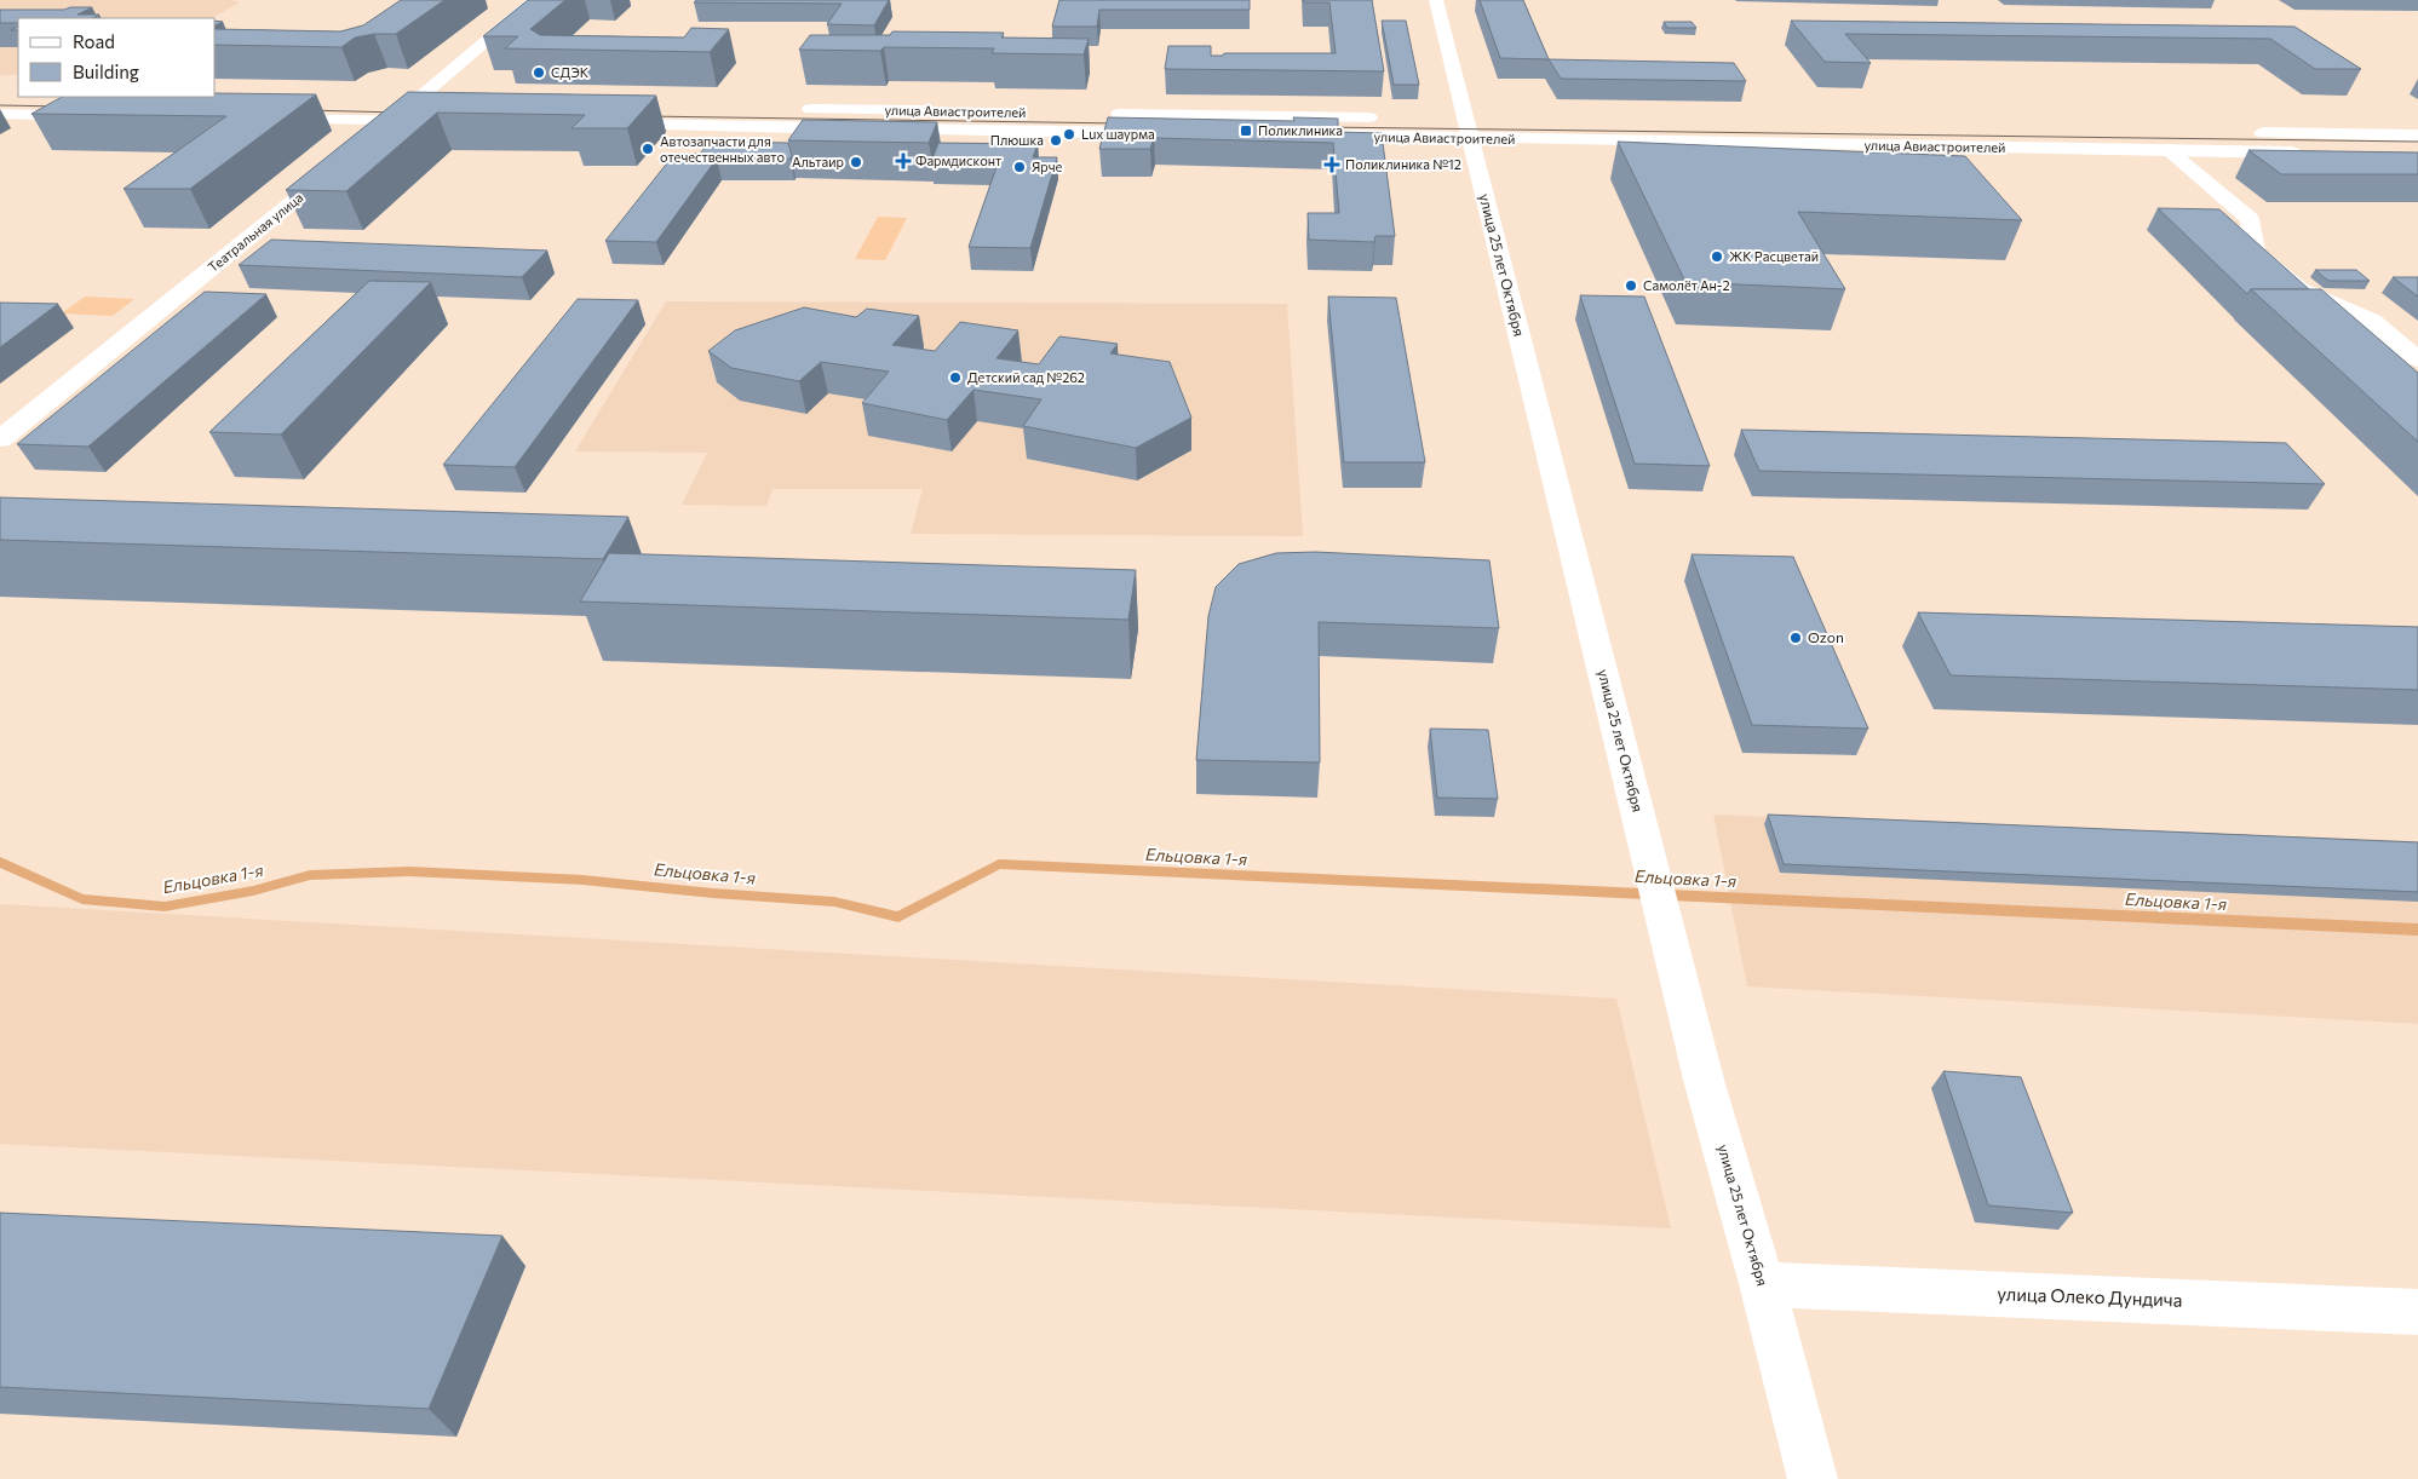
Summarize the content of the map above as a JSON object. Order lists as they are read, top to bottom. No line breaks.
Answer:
{"streets":{"street":["улица Авиастроителей","Театральная улица","улица 25 лет Октября","улица Олеко Дундича"]},"crossings":[["улица Авиастроителей","улица 25 лет Октября"],["улица 25 лет Октября","улица Олеко Дундича"]],"water":["Ельцовка 1-я"],"places":{"other":["СДЭК","Lux шаурма","Плюшка","Автозапчасти для отечественных авто","Альтаир","Ярче","ЖК Расцветай","Самолёт Ан-2","Детский сад №262","Ozon"],"transit":["Поликлиника"],"health":["Фармдисконт","Поликлиника №12"]},"legend":["Road","Building"]}
